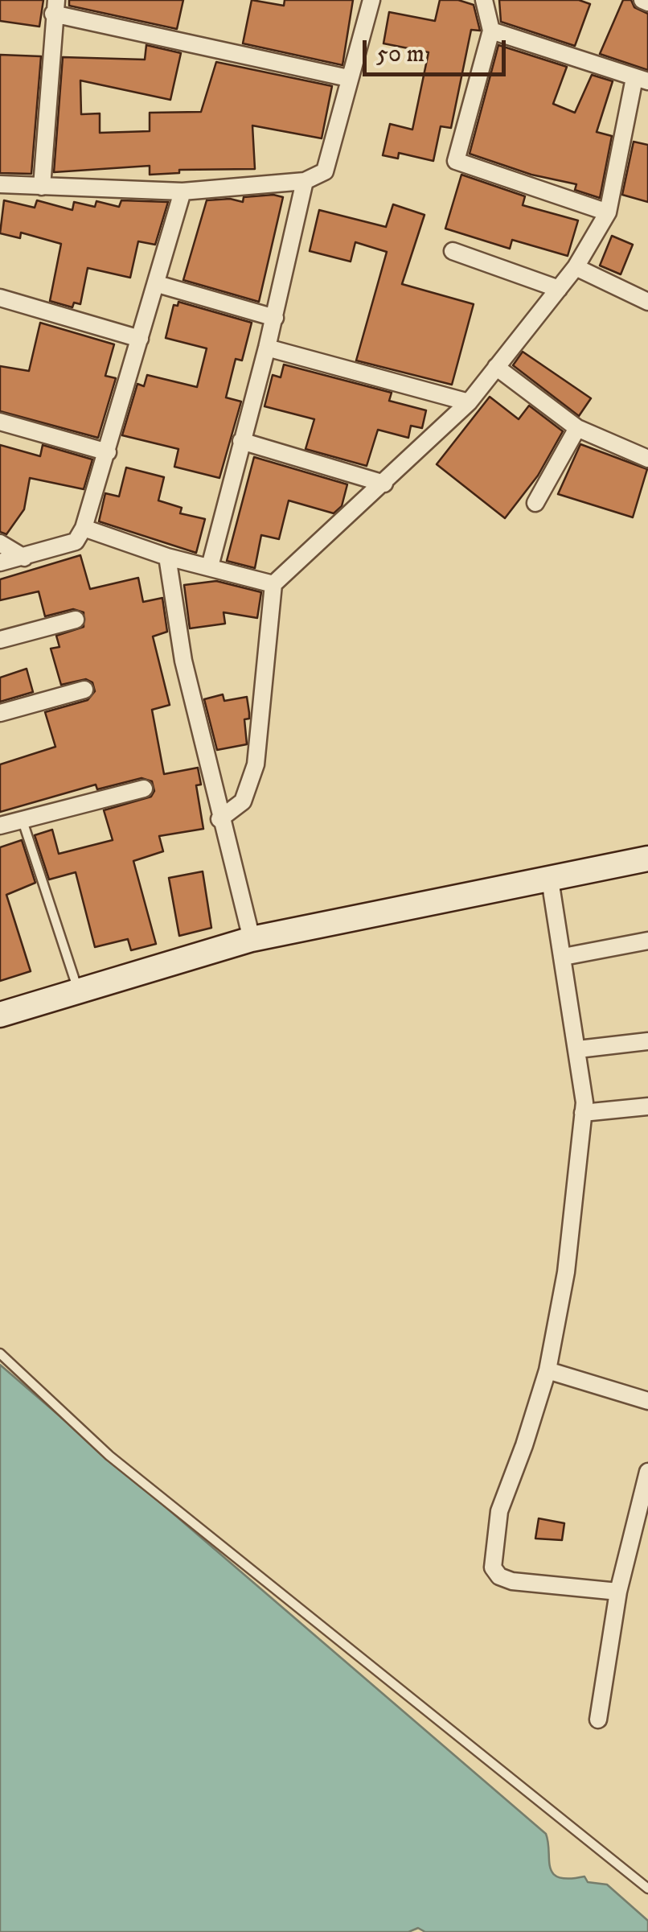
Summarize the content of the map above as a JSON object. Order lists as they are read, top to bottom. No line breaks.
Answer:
{"scale_bar":"50 m"}
